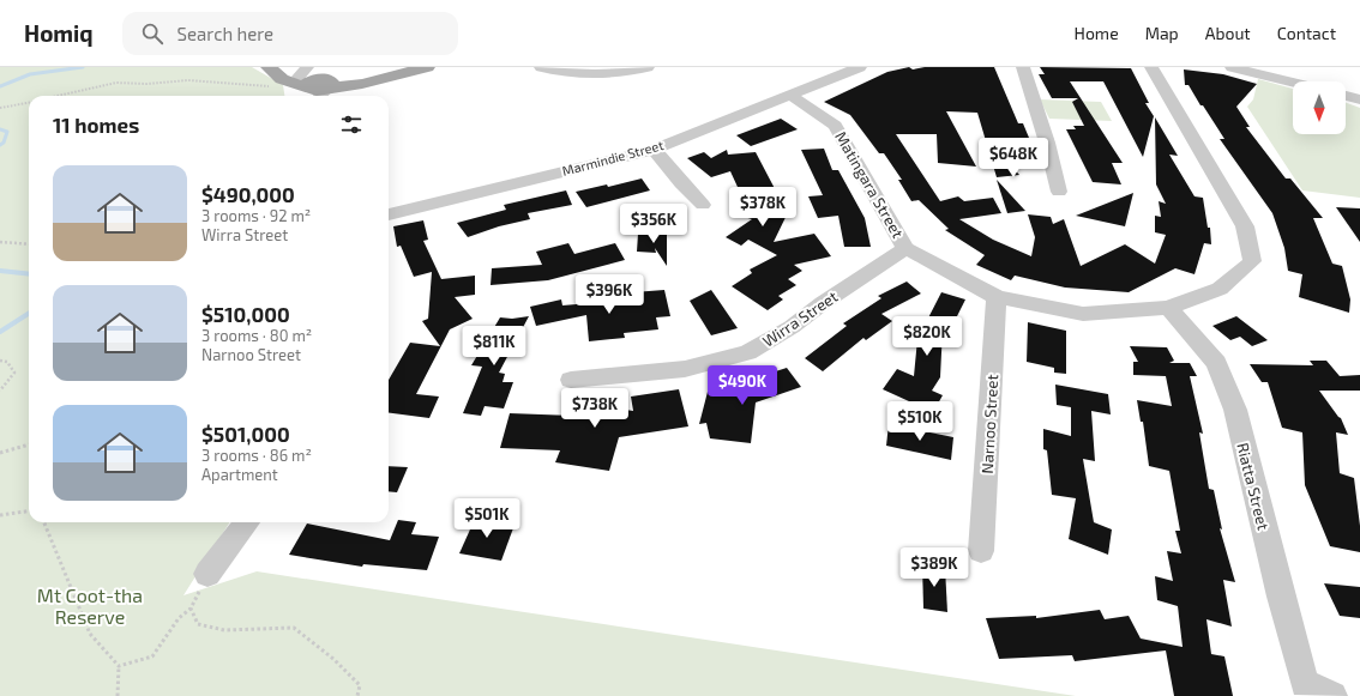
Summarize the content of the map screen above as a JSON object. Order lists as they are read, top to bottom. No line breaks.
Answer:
{"streets":{"street":["Marmindie Street","Matingara Street","Wirra Street","Narnoo Street","Riatta Street"]},"crossings":[["Marmindie Street","Matingara Street"],["Matingara Street","Wirra Street"],["Matingara Street","Narnoo Street"],["Matingara Street","Riatta Street"]],"parks":["Mt Coot-tha Reserve"],"north":"bottom","page":{"header":"Homiq","search":"Search here","nav":["Home","Map","About","Contact"],"heading":"11 homes","price":["$648K","$378K","$356K","$396K","$820K","$811K","$490K","$738K","$510K","$501K","$389K"],"list":[{"name":"$490,000","note":"3 rooms · 92 m² · Wirra Street"},{"name":"$510,000","note":"3 rooms · 80 m² · Narnoo Street"},{"name":"$501,000","note":"3 rooms · 86 m² · Apartment"}]}}
